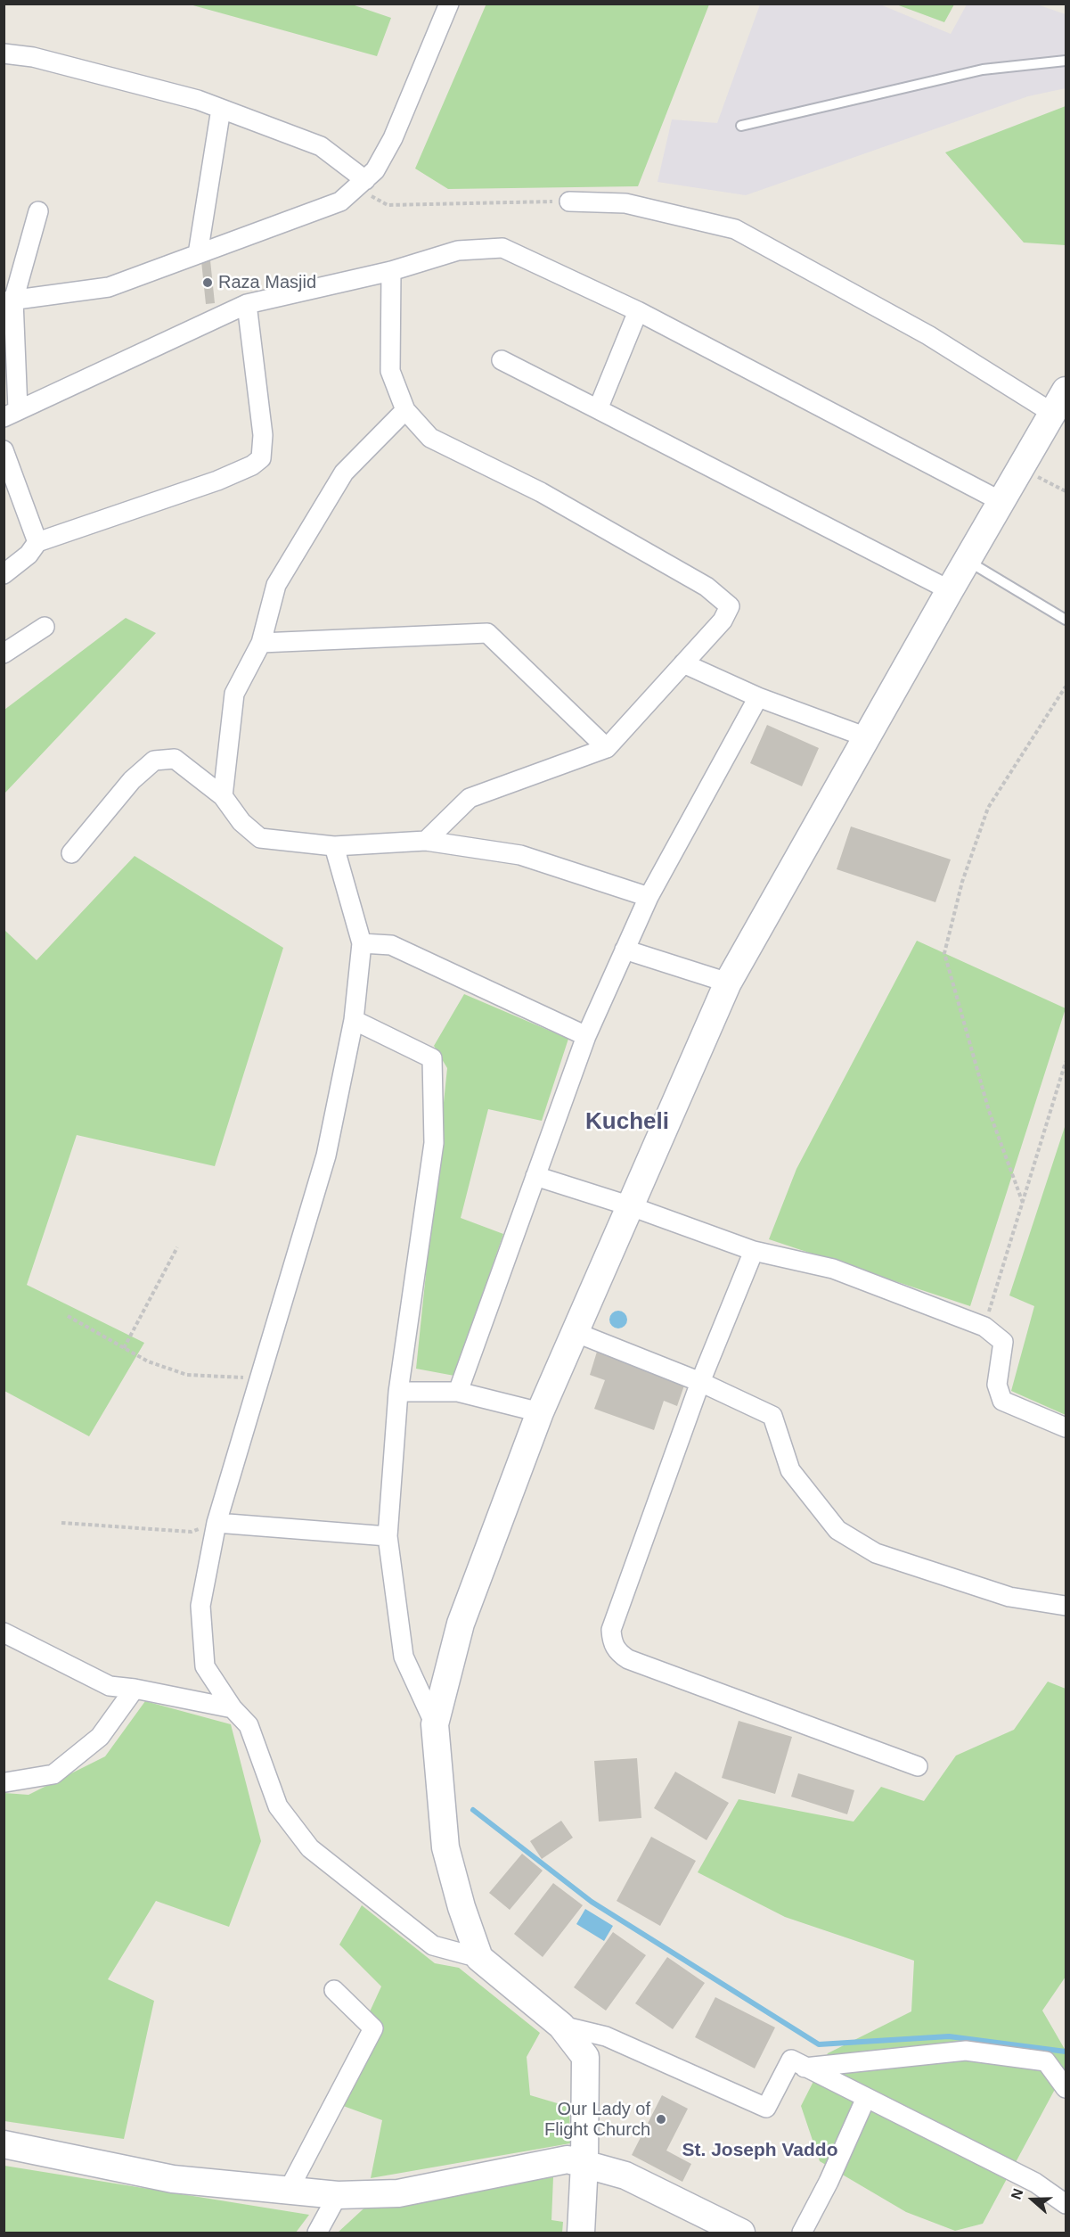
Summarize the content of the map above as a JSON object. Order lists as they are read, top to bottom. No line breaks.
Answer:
{"districts":["Kucheli","St. Joseph Vaddo"],"places":["Raza Masjid","Our Lady of Flight Church"],"north":"left"}
